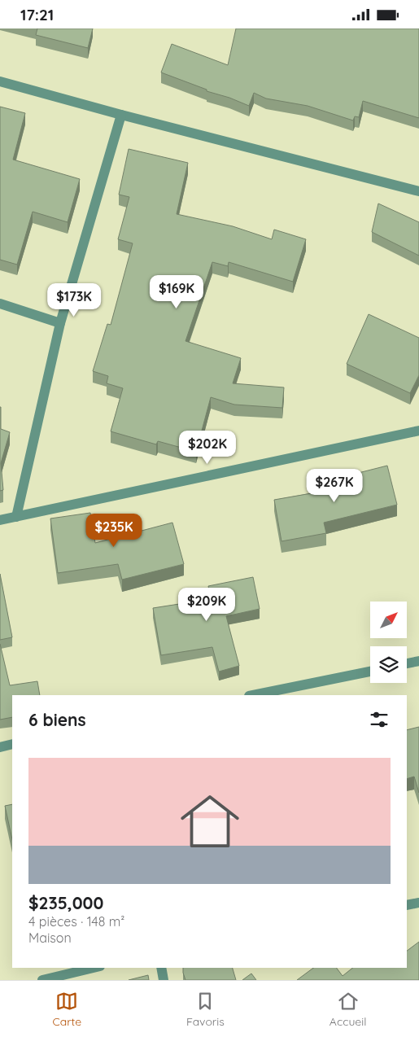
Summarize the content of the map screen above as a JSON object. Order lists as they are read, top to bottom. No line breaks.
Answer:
{"north":"top right","page":{"status":"17:21","price":["$169K","$173K","$202K","$267K","$235K","$209K"],"heading":"6 biens","list":[{"name":"$235,000","note":"4 pièces · 148 m² · Maison"}],"tabs":["Carte","Favoris","Accueil"]}}
